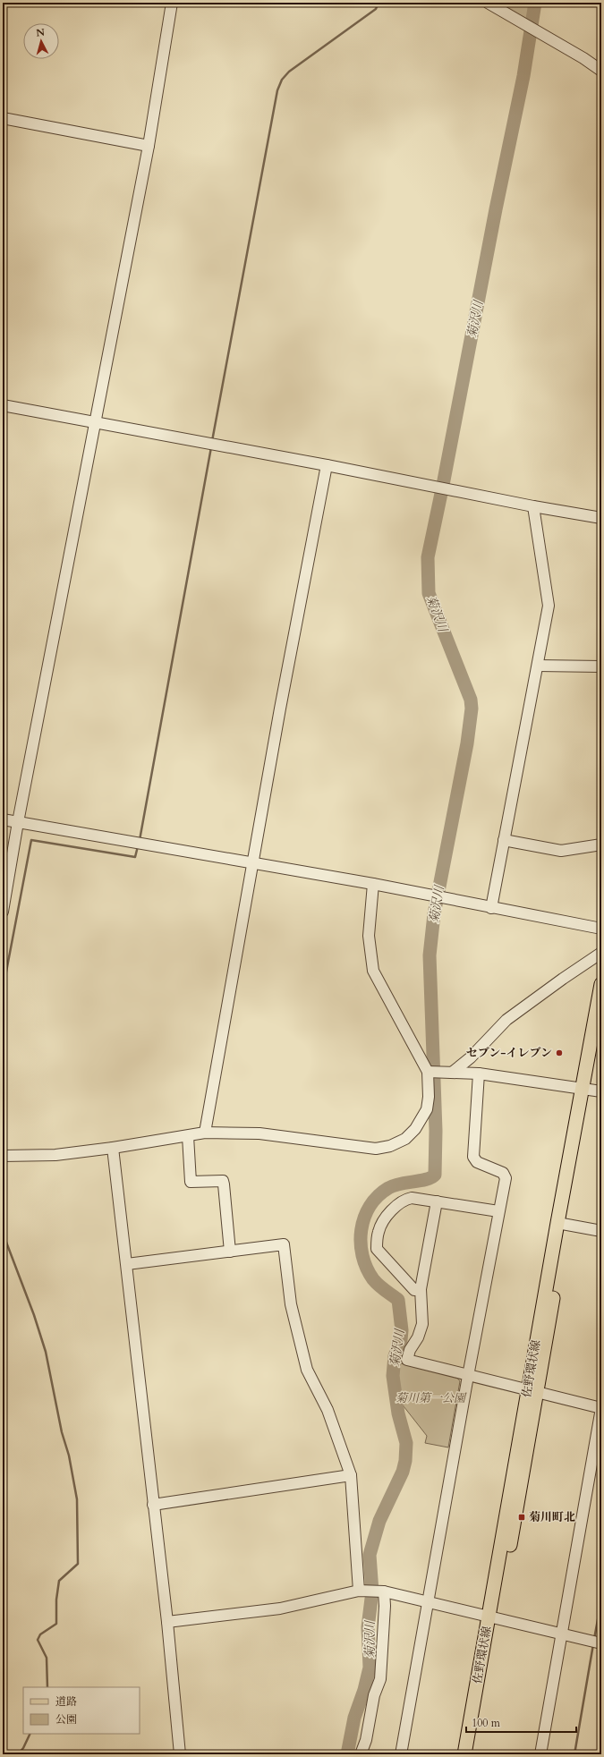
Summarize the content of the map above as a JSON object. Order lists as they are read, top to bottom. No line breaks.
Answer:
{"streets":{"main road":["佐野環状線"]},"water":["菊沢川"],"parks":["菊川第一公園"],"places":{"other":["セブン-イレブン"],"transit":["菊川町北"]},"legend":["道路","公園"],"scale_bar":"100 m","north":"top"}
